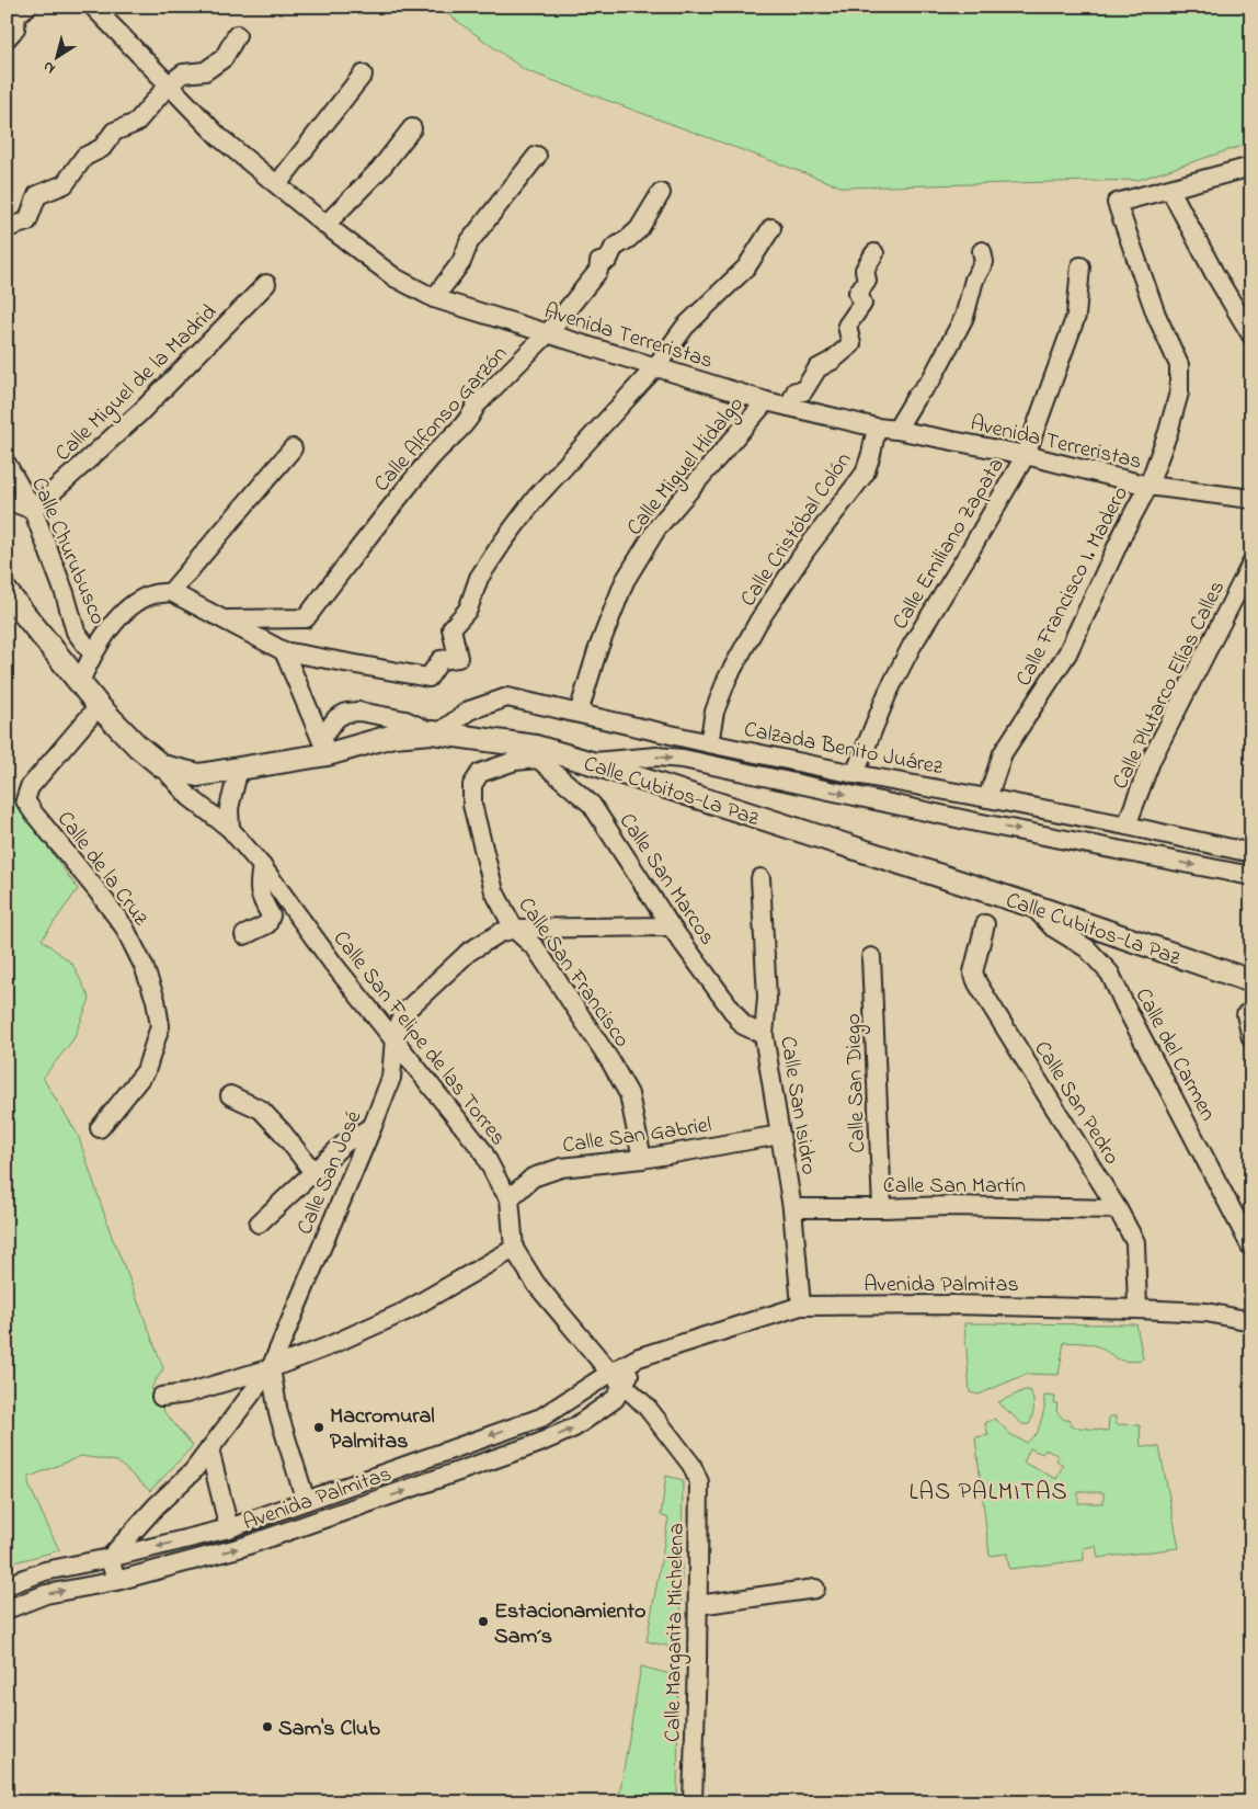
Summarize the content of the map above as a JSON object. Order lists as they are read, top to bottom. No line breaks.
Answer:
{"streets":{"main road":["Calle Cubitos-La Paz"],"street":["Avenida Terreristas","Calle Miguel de la Madrid","Calle Alfonso Garzón","Calle Miguel Hidalgo","Calle Cristóbal Colón","Calle Emiliano Zapata","Calle Churubusco","Calle Francisco I. Madero","Calle Plutarco Elías Calles","Calzada Benito Juárez","Calle de la Cruz","Calle San Marcos","Calle San Francisco","Calle San Felipe de las Torres","Calle del Carmen","Calle San Diego","Calle San Pedro","Calle San Isidro","Calle San Gabriel","Calle San José","Calle San Martín","Avenida Palmitas","Calle Margarita Michelena"]},"crossings":[["Avenida Terreristas","Calle Alfonso Garzón"],["Avenida Terreristas","Calle Miguel Hidalgo"],["Avenida Terreristas","Calle Cristóbal Colón"],["Avenida Terreristas","Calle Emiliano Zapata"],["Avenida Terreristas","Calle Francisco I. Madero"],["Calle Miguel de la Madrid","Calle Churubusco"],["Calle Miguel Hidalgo","Calzada Benito Juárez"],["Calle Cristóbal Colón","Calzada Benito Juárez"],["Calle Emiliano Zapata","Calzada Benito Juárez"],["Calle Francisco I. Madero","Calzada Benito Juárez"],["Calle Plutarco Elías Calles","Calzada Benito Juárez"],["Calzada Benito Juárez","Calle Cubitos-La Paz"],["Calle Cubitos-La Paz","Calle de la Cruz"],["Calle Cubitos-La Paz","Calle San Marcos"],["Calle Cubitos-La Paz","Calle San Francisco"],["Calle Cubitos-La Paz","Calle San Felipe de las Torres"],["Calle Cubitos-La Paz","Calle del Carmen"],["Calle San Marcos","Calle San Francisco"],["Calle San Marcos","Calle San Isidro"],["Calle San Marcos","Calle San José"],["Calle San Francisco","Calle San Gabriel"],["Calle San Francisco","Calle San José"],["Calle San Felipe de las Torres","Calle San Gabriel"],["Calle San Felipe de las Torres","Calle San José"],["Calle San Felipe de las Torres","Avenida Palmitas"],["Calle San Felipe de las Torres","Calle Margarita Michelena"],["Calle San Diego","Calle San Martín"],["Calle San Pedro","Calle San Martín"],["Calle San Pedro","Avenida Palmitas"],["Calle San Isidro","Calle San Gabriel"],["Calle San Isidro","Calle San Martín"],["Calle San Isidro","Avenida Palmitas"],["Calle San José","Avenida Palmitas"]],"districts":["LAS PALMITAS"],"places":["Macromural Palmitas","Estacionamiento Sam´s","Sam's Club"],"north":"bottom left"}
